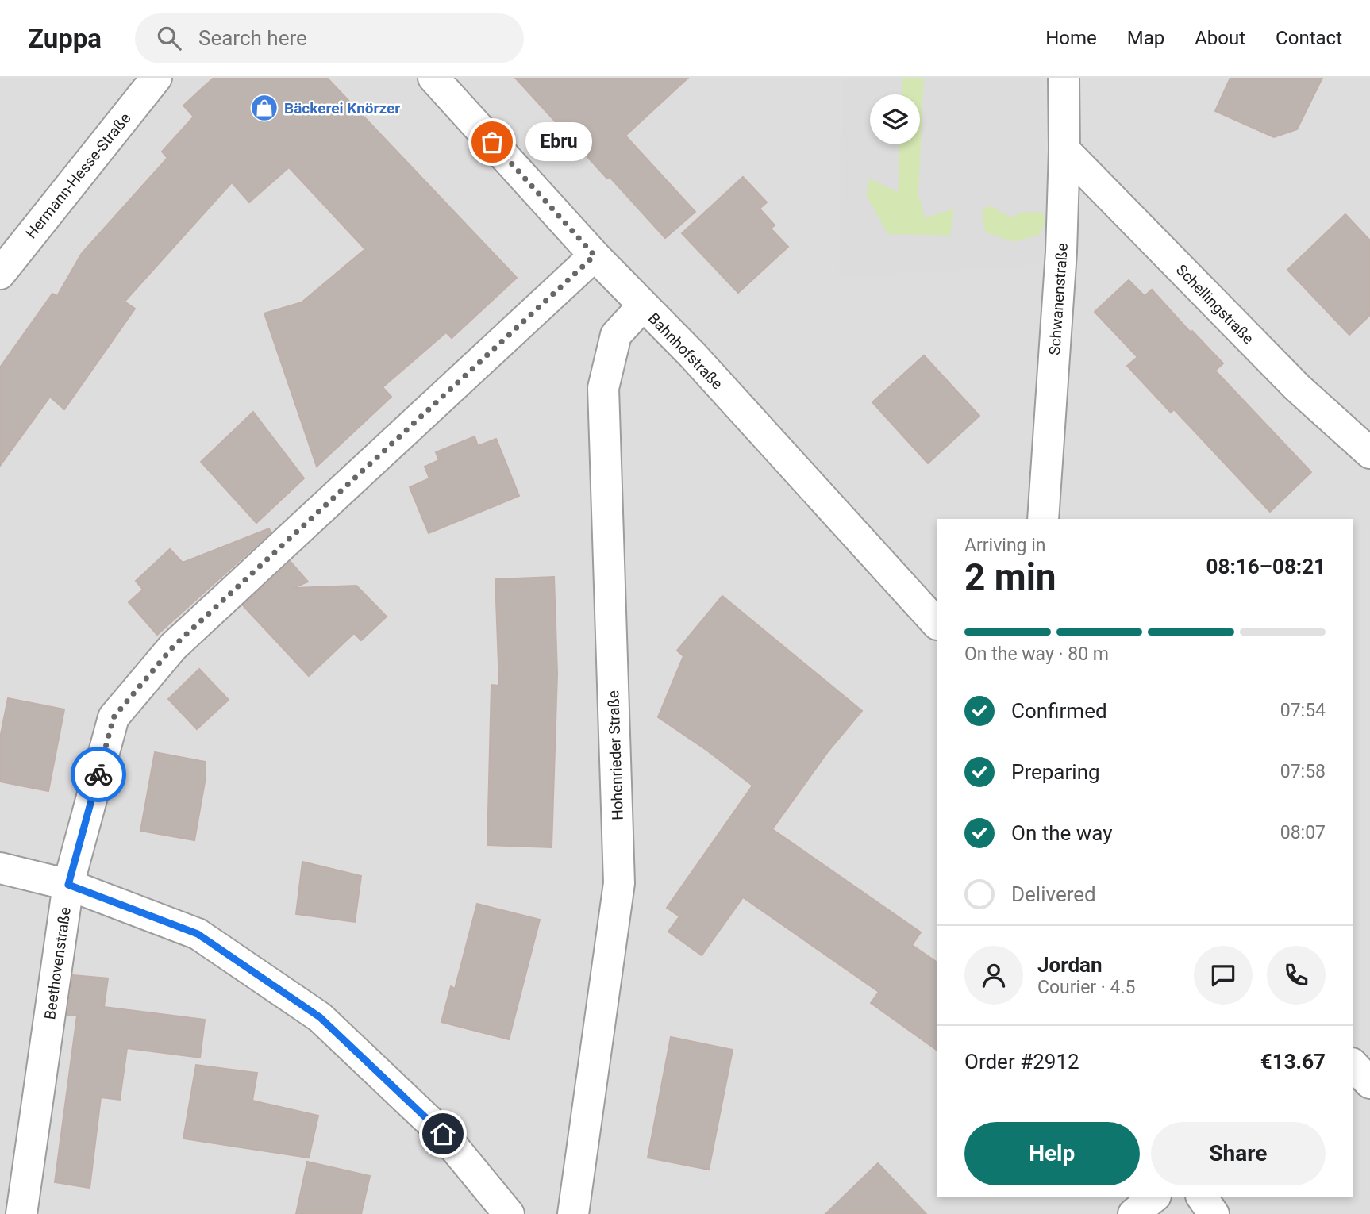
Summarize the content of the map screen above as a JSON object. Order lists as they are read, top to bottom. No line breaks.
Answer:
{"streets":{"street":["Hermann-Hesse-Straße","Schwanenstraße","Schellingstraße","Bahnhofstraße","Hohenrieder Straße","Beethovenstraße"]},"crossings":[["Schwanenstraße","Schellingstraße"],["Bahnhofstraße","Hohenrieder Straße"],["Bahnhofstraße","Beethovenstraße"]],"places":{"shop":["Bäckerei Knörzer"],"other":["Ebru"]},"page":{"header":"Zuppa","search":"Search here","nav":["Home","Map","About","Contact"],"bubble":"Ebru","heading":["2 min","Arriving in","08:16–08:21"],"panel":["Jordan","Courier · 4.5","Order #2912","€13.67"],"bar":"On the way · 80 m","list":[["Confirmed","07:54"],["Preparing","07:58"],["On the way","08:07"],"Delivered"],"buttons":["Help","Share"]}}
